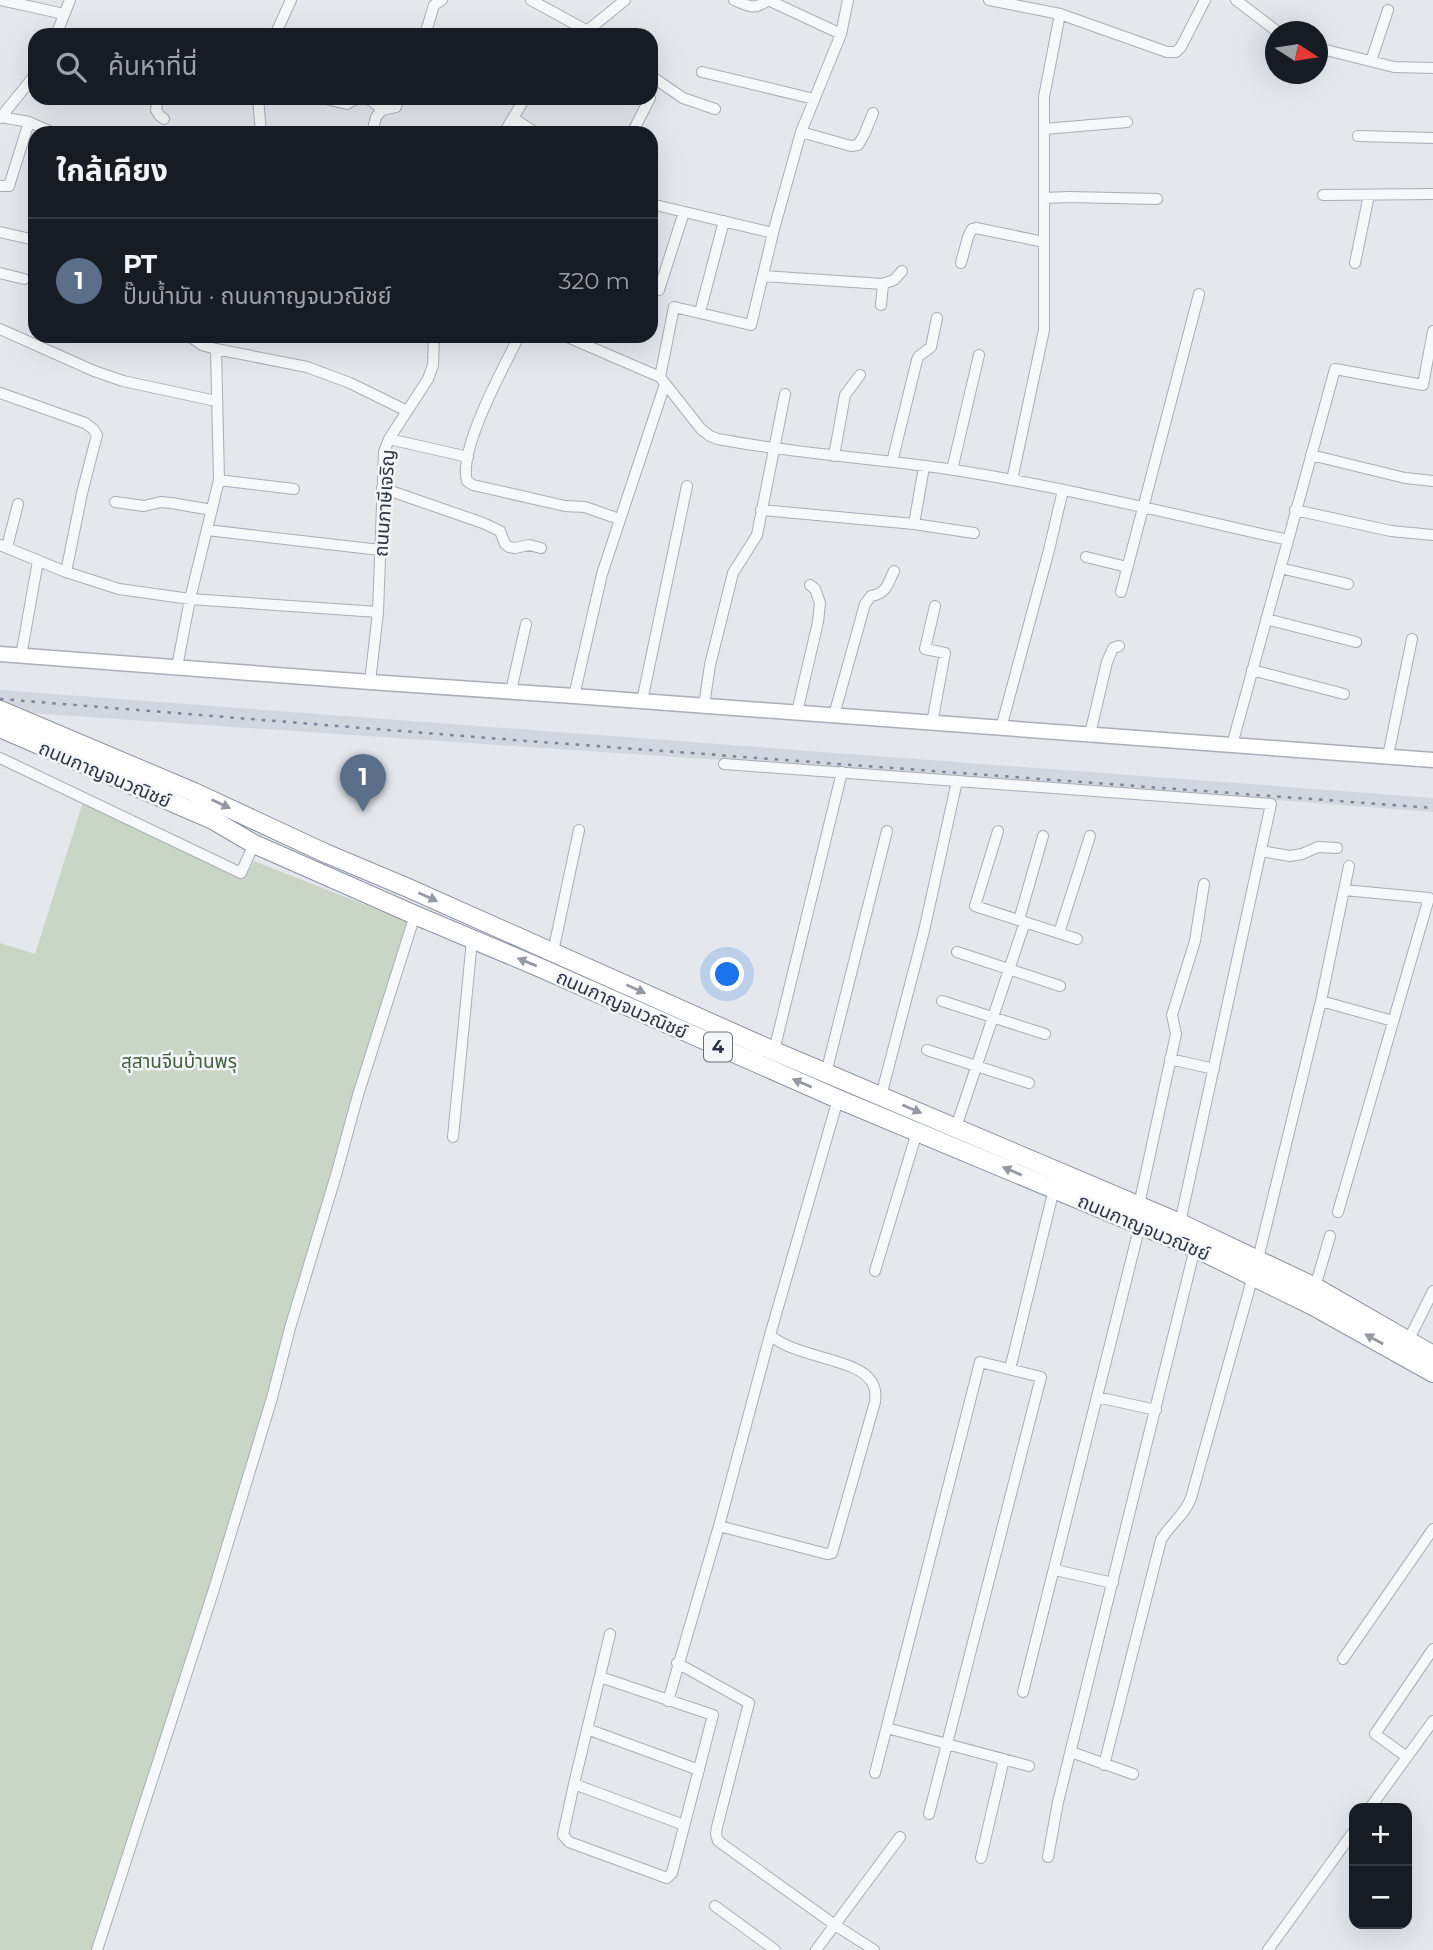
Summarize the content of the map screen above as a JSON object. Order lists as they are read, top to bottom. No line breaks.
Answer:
{"streets":{"highway":["ถนนกาญจนวณิชย์","4"],"street":["ถนนภาษีเจริญ"]},"parks":["สุสานจีนบ้านพรุ"],"north":"right","page":{"search":"ค้นหาที่นี่","heading":"ใกล้เคียง","list":[{"mark":"1","name":"PT","note":"ปั๊มน้ำมัน · ถนนกาญจนวณิชย์","value":"320 m"}],"pins":"1","map_buttons":["+","−"]}}
